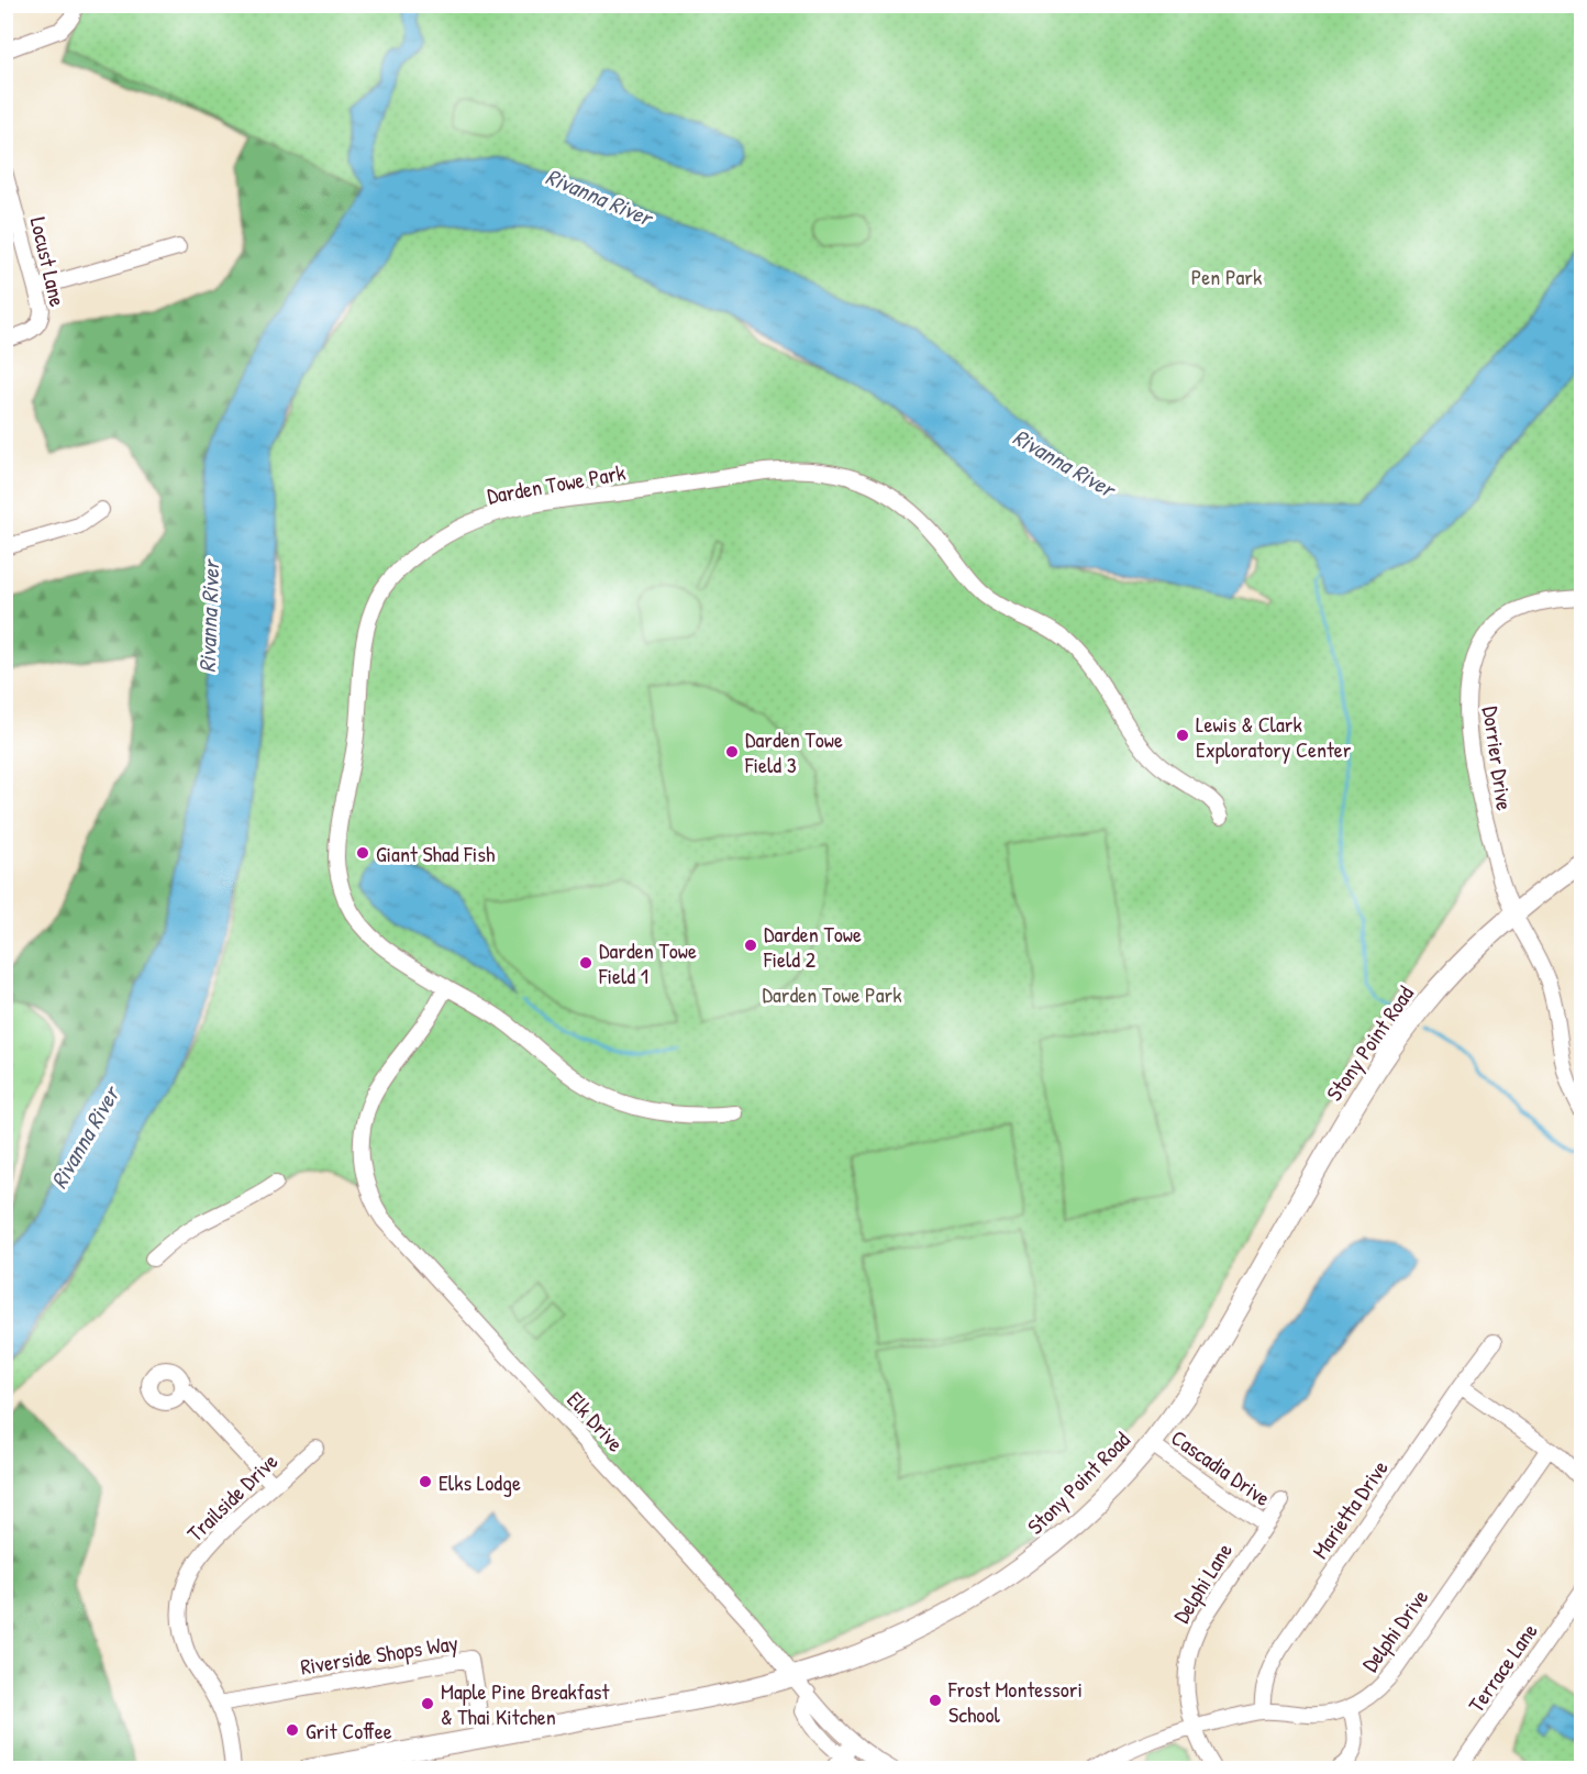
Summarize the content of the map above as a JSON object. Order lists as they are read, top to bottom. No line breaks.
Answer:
{"streets":{"main road":["Stony Point Road"],"street":["Locust Lane","Darden Towe Park","Dorrier Drive","Elk Drive","Cascadia Drive","Trailside Drive","Marietta Drive","Delphi Lane","Delphi Drive","Riverside Shops Way","Terrace Lane"]},"crossings":[["Darden Towe Park","Elk Drive"],["Dorrier Drive","Stony Point Road"],["Stony Point Road","Elk Drive"],["Stony Point Road","Cascadia Drive"],["Stony Point Road","Riverside Shops Way"],["Cascadia Drive","Delphi Lane"],["Trailside Drive","Riverside Shops Way"],["Marietta Drive","Delphi Drive"],["Delphi Lane","Delphi Drive"]],"water":["Rivanna River"],"parks":["Pen Park","Darden Towe Park"],"places":["Lewis & Clark Exploratory Center","Darden Towe Field 3","Giant Shad Fish","Darden Towe Field 2","Darden Towe Field 1","Elks Lodge","Frost Montessori School","Maple Pine Breakfast & Thai Kitchen","Grit Coffee"]}
